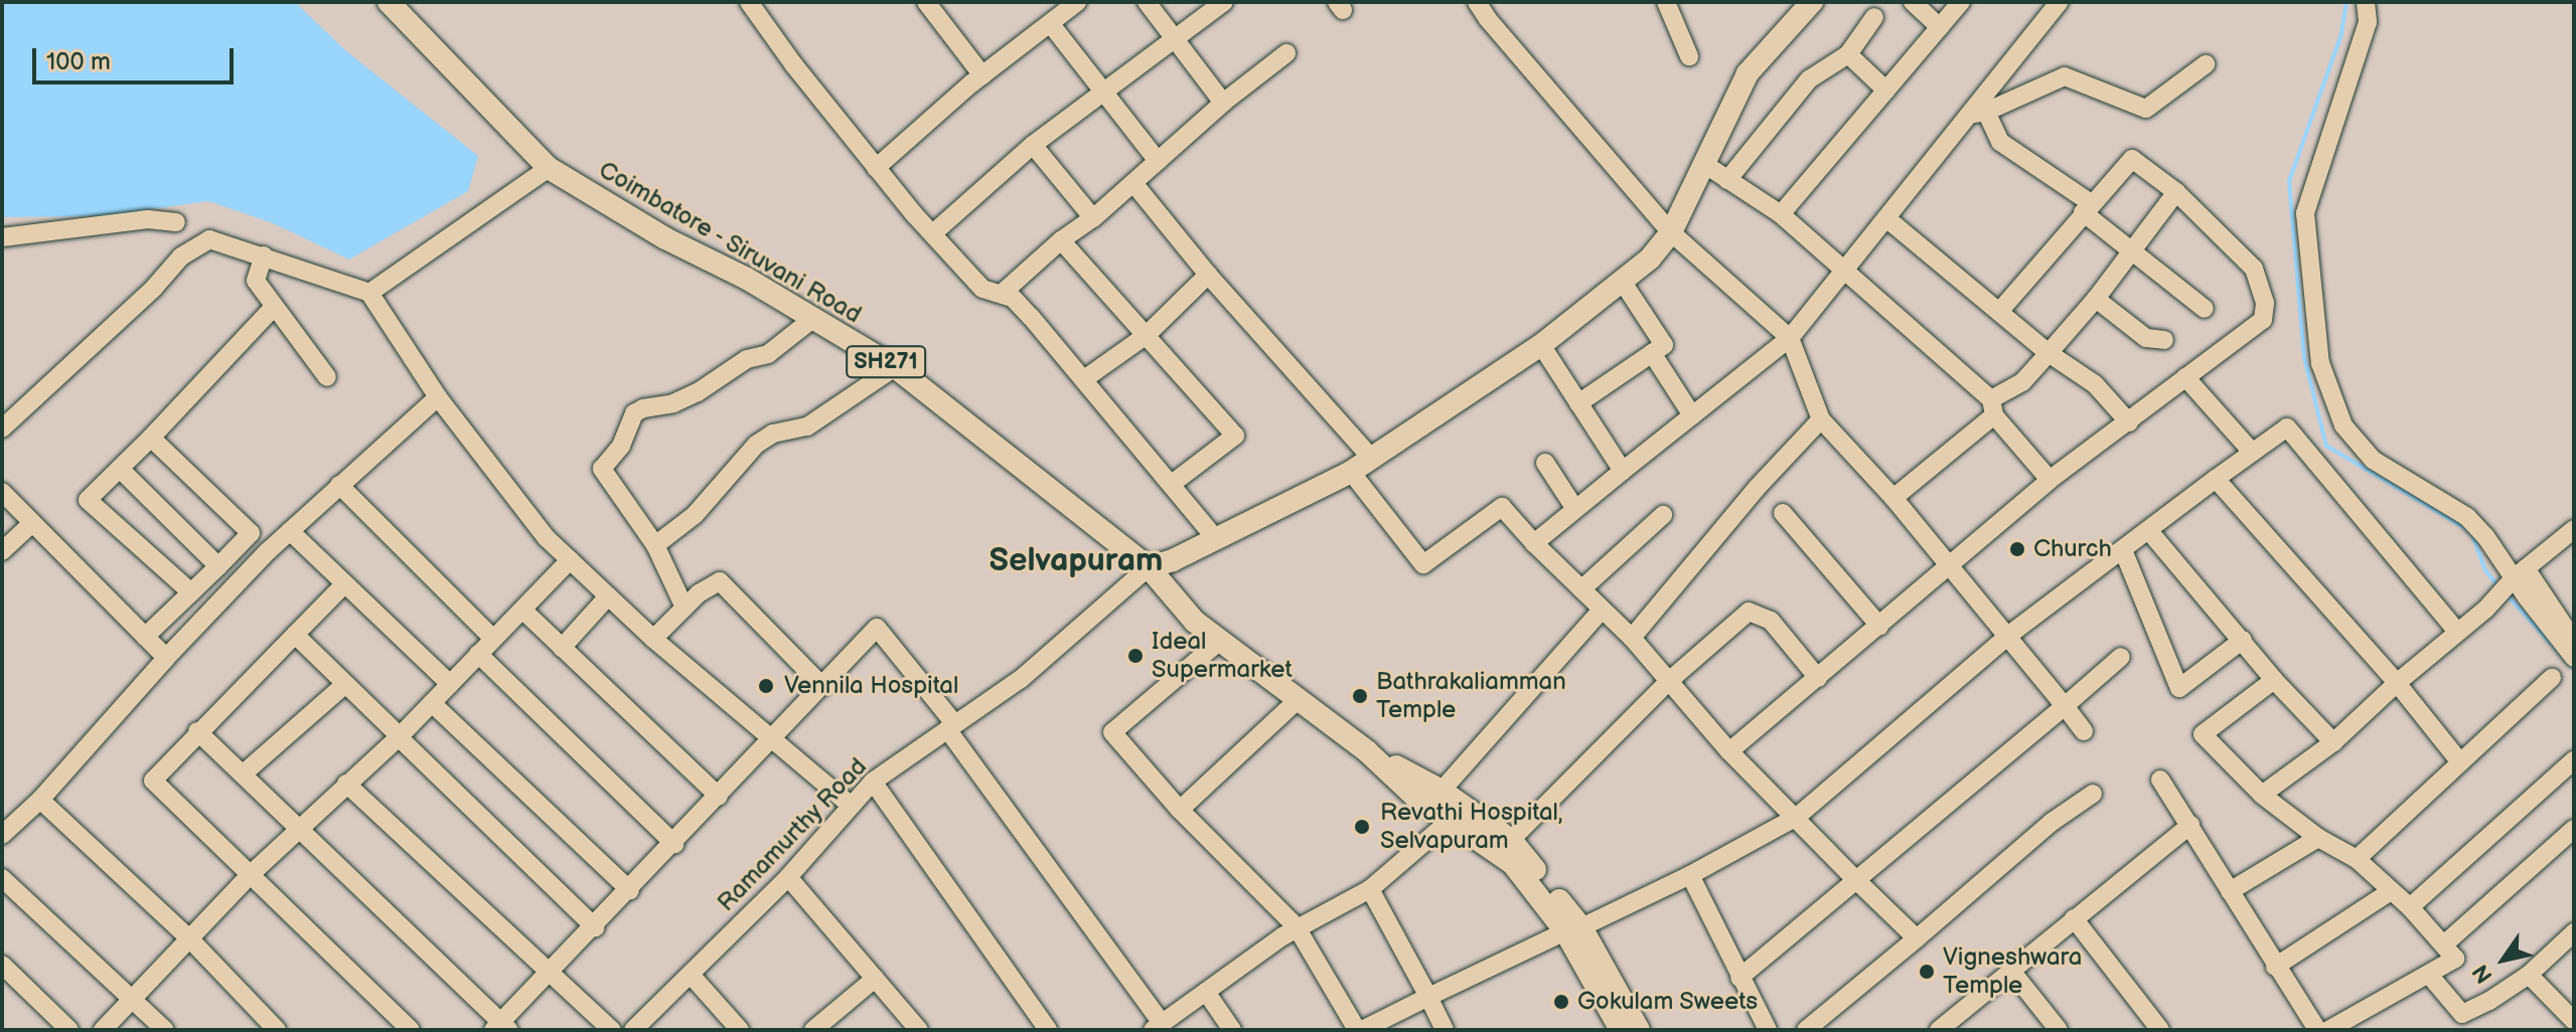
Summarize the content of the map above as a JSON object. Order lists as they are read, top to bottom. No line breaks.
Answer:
{"streets":{"main road":["Coimbatore - Siruvani Road","SH271"],"street":["Ramamurthy Road"]},"crossings":[["Coimbatore - Siruvani Road","Ramamurthy Road"]],"districts":["Selvapuram"],"places":["Church","Ideal Supermarket","Vennila Hospital","Bathrakaliamman Temple","Revathi Hospital, Selvapuram","Vigneshwara Temple","Gokulam Sweets"],"scale_bar":"100 m","north":"bottom left"}
